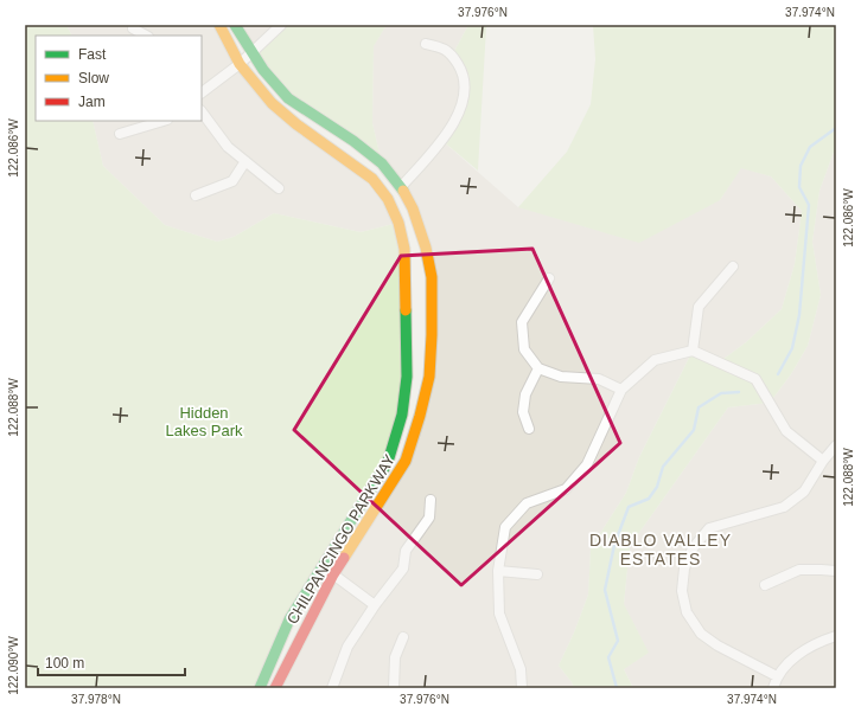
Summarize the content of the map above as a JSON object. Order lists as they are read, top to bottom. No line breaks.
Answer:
{"streets":{"street":["CHILPANCINGO PARKWAY"]},"districts":["DIABLO VALLEY ESTATES"],"parks":["Hidden Lakes Park"],"legend":["Fast","Slow","Jam"],"scale_bar":"100 m","coordinates":["37.976°N","37.974°N","122.086°W","122.088°W","122.090°W","37.978°N"]}
